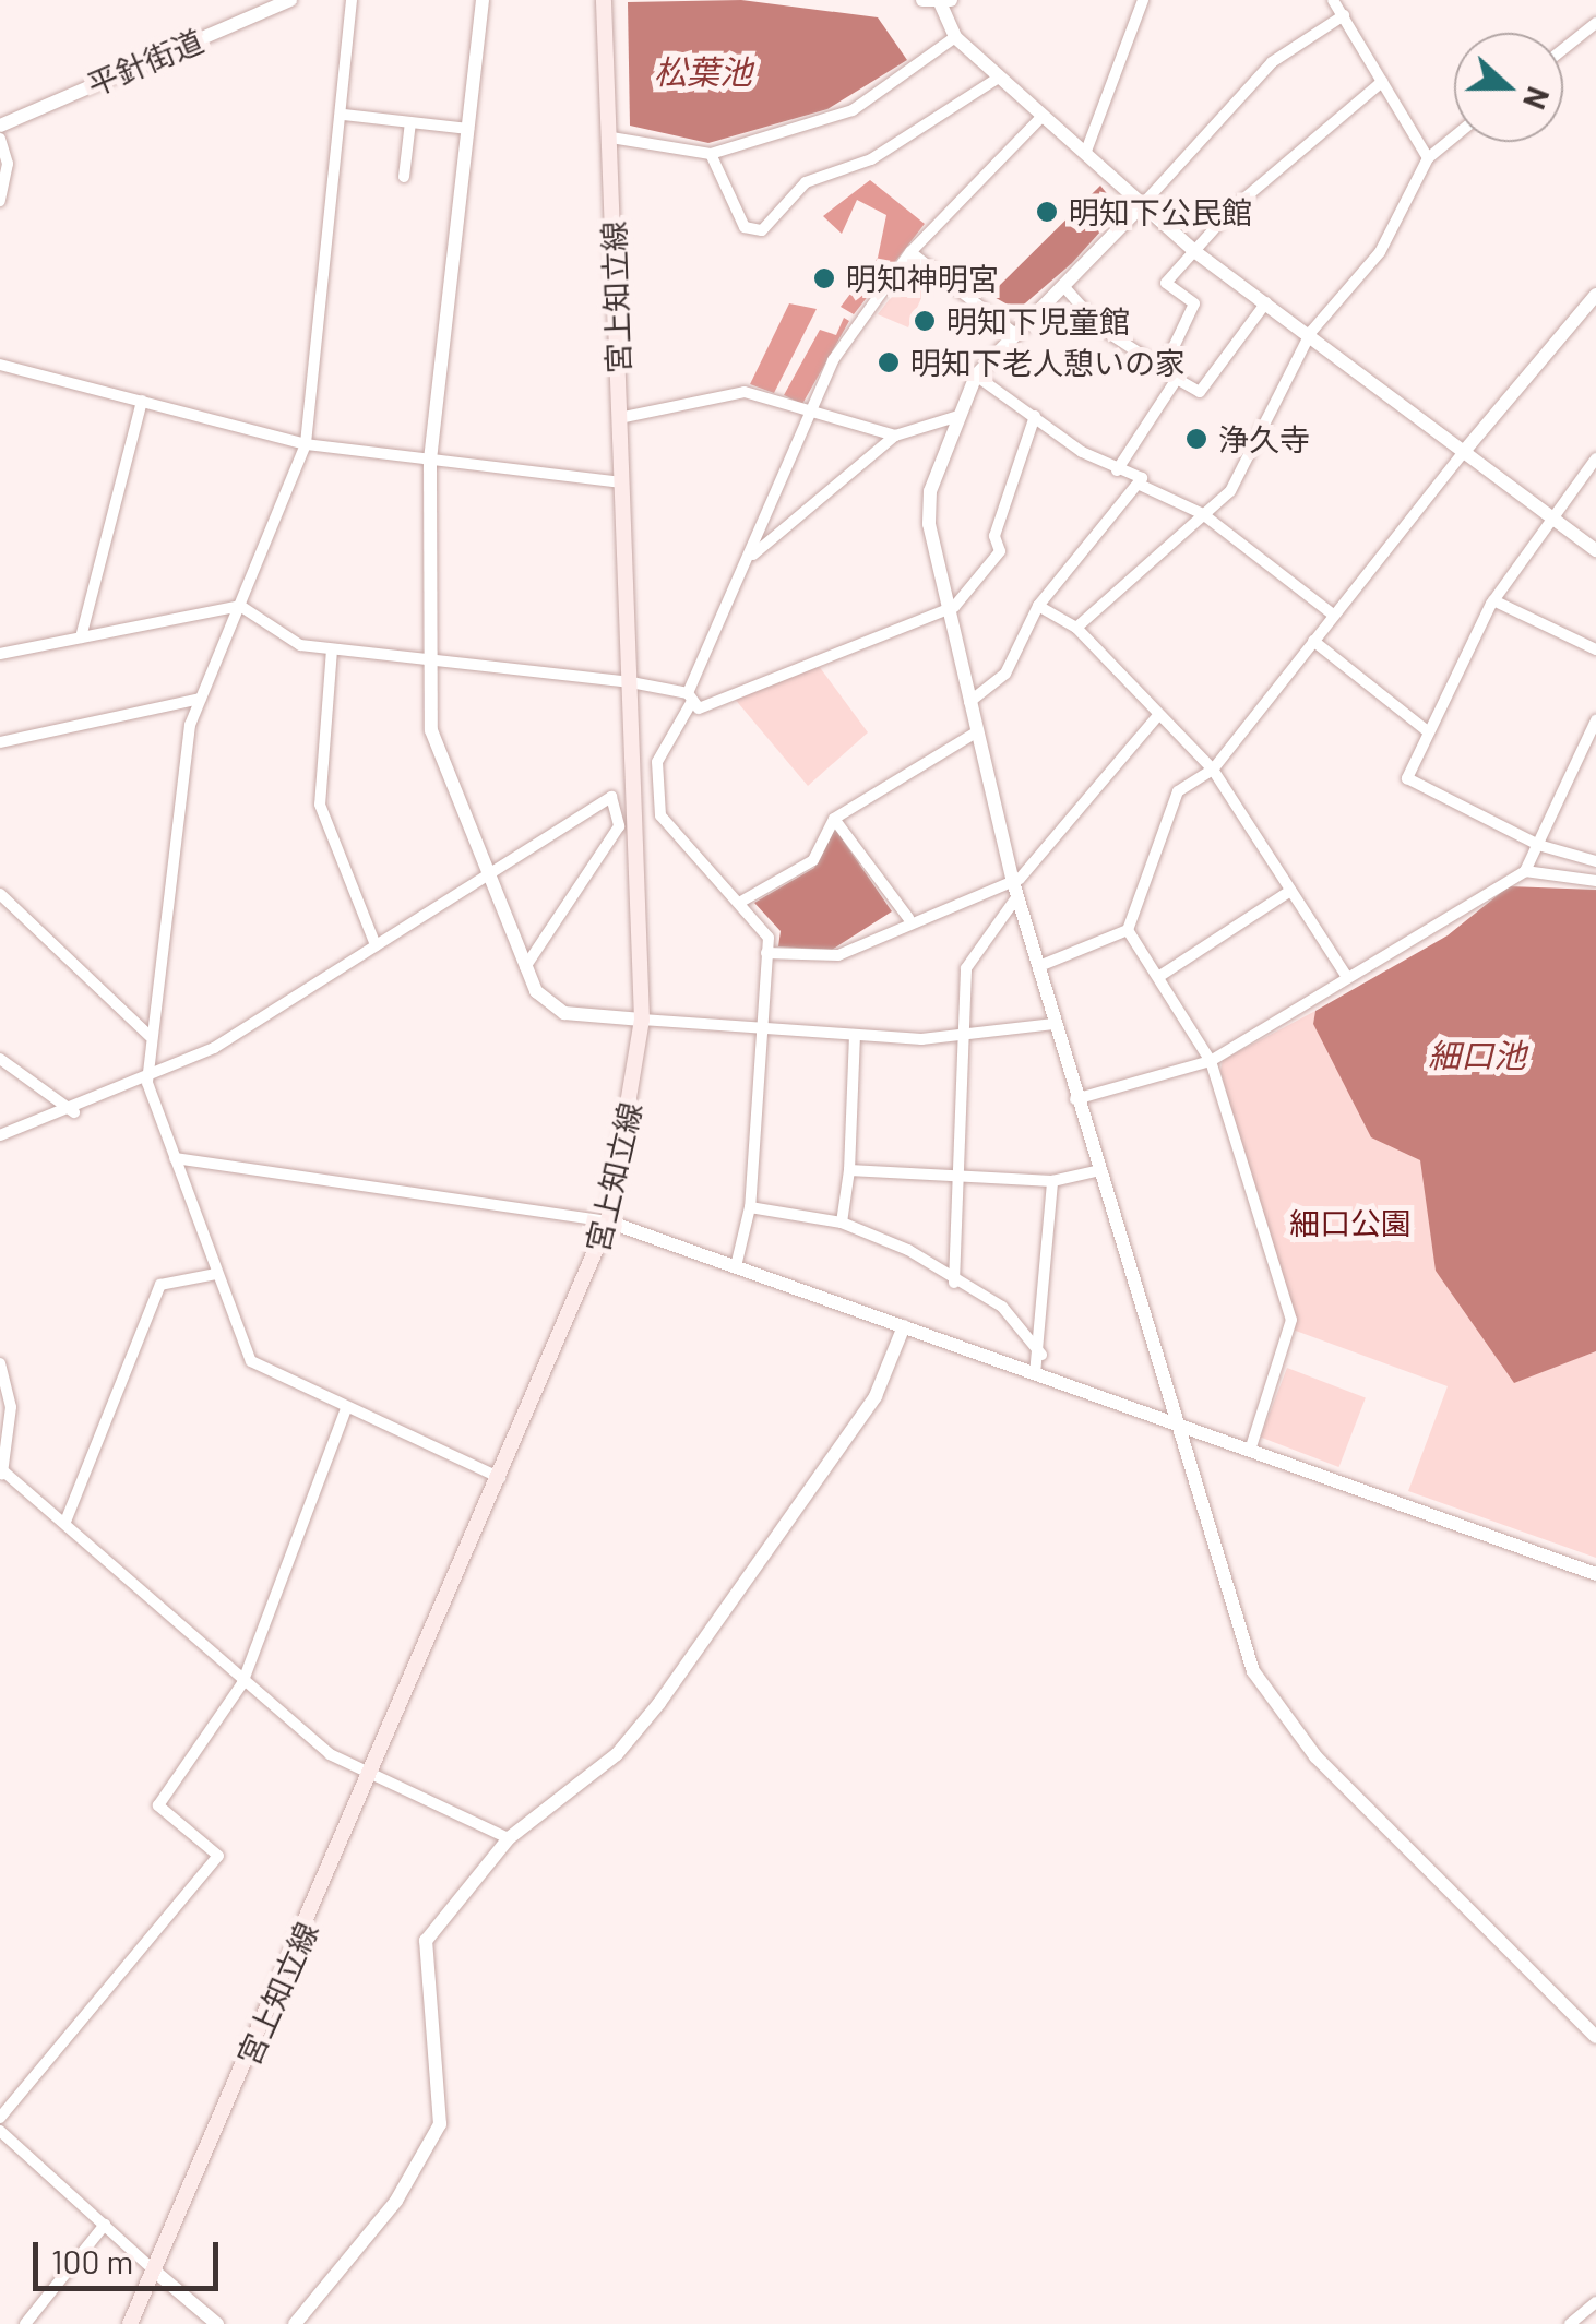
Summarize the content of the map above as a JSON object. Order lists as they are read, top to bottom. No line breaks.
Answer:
{"streets":{"main road":["宮上知立線"],"street":["平針街道"]},"water":["松葉池","細口池"],"parks":["細口公園"],"places":["明知下公民館","明知神明宮","明知下児童館","明知下老人憩いの家","浄久寺"],"scale_bar":"100 m","north":"right"}
